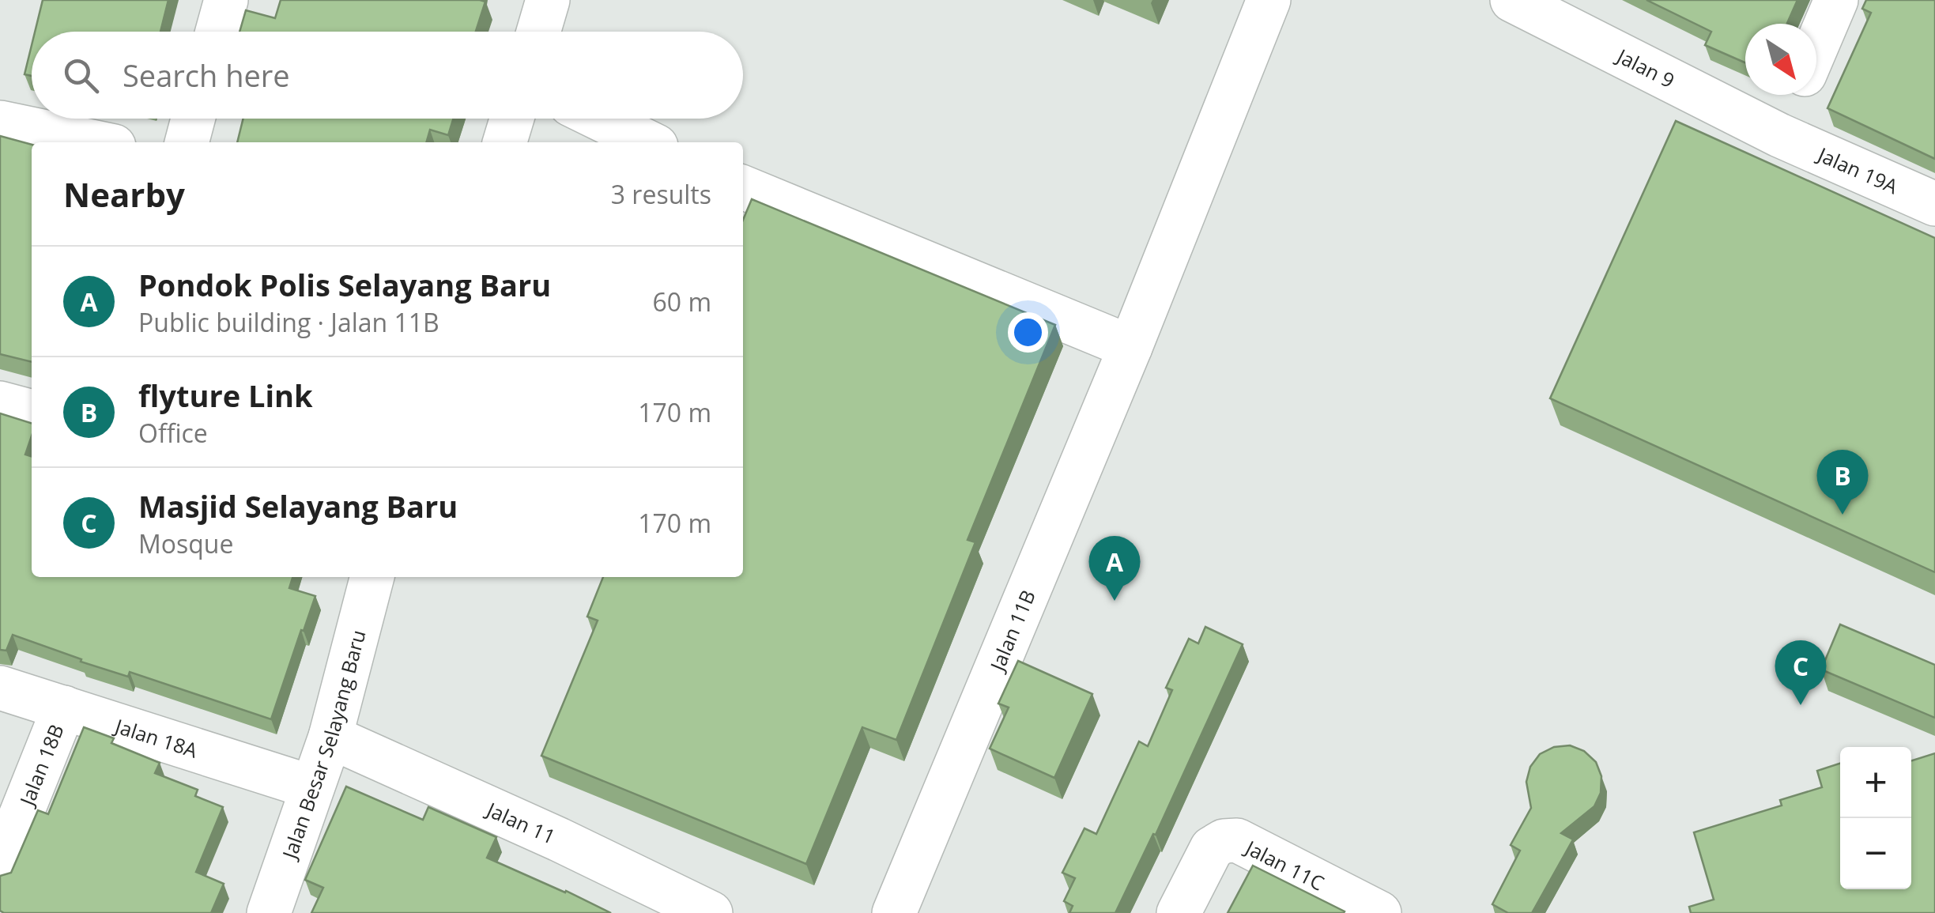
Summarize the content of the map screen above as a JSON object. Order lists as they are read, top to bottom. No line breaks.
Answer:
{"streets":{"street":["Jalan 9","Jalan 19A","Jalan 11B","Jalan 18A","Jalan Besar Selayang Baru","Jalan 18B","Jalan 11","Jalan 11C"]},"crossings":[["Jalan 9","Jalan 19A"],["Jalan 18A","Jalan Besar Selayang Baru"],["Jalan 18A","Jalan 18B"],["Jalan Besar Selayang Baru","Jalan 11"]],"north":"bottom right","page":{"search":"Search here","heading":["Nearby","3 results"],"list":[{"mark":"A","name":"Pondok Polis Selayang Baru","note":"Public building · Jalan 11B","value":"60 m"},{"mark":"B","name":"flyture Link","note":"Office","value":"170 m"},{"mark":"C","name":"Masjid Selayang Baru","note":"Mosque","value":"170 m"}],"pins":["B","A","C"],"map_buttons":["+","−"]}}
